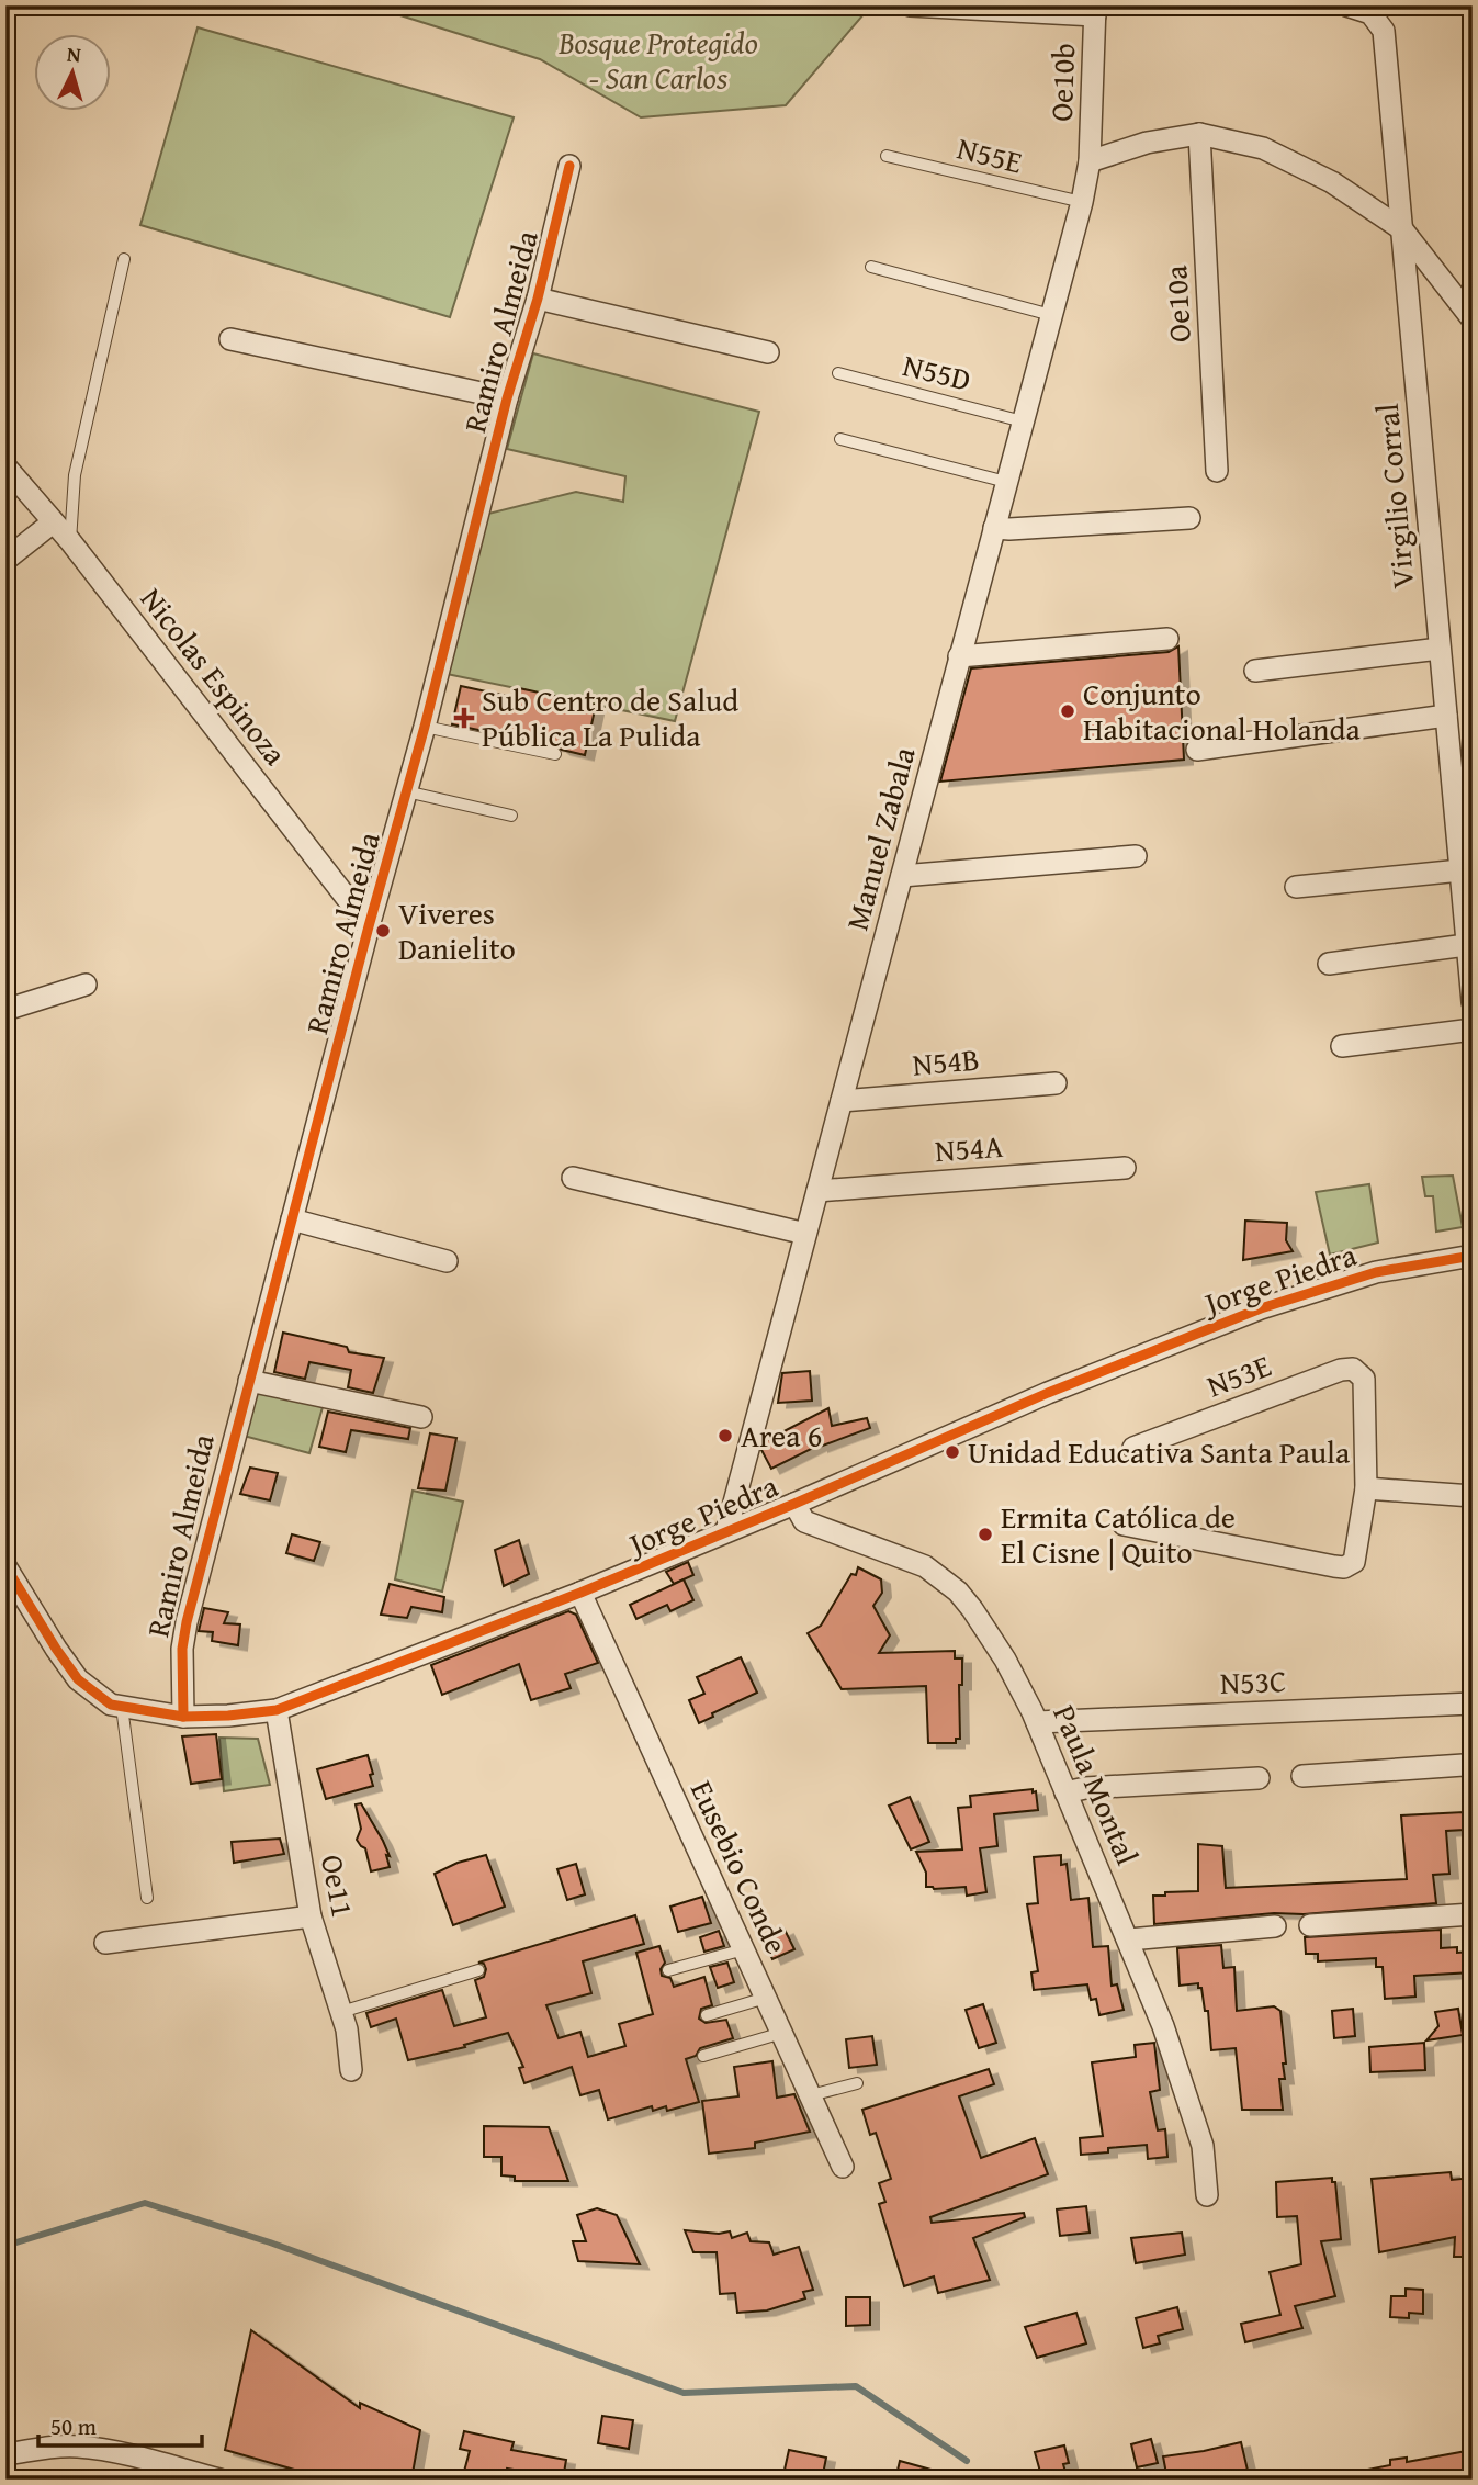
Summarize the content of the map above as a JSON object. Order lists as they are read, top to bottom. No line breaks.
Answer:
{"streets":{"street":["Oe10b","Oe10a","Ramiro Almeida","Virgilio Corral","Nicolas Espinoza","Manuel Zabala","N54B","N54A","Jorge Piedra","N53E","N53C","Paula Montal","Eusebio Conde","Oe11"],"lane":["N55E","N55D"]},"crossings":[["Oe10b","Manuel Zabala"],["N55E","Manuel Zabala"],["Ramiro Almeida","Nicolas Espinoza"],["Ramiro Almeida","Jorge Piedra"],["N55D","Manuel Zabala"],["Manuel Zabala","N54B"],["Manuel Zabala","N54A"],["Manuel Zabala","Jorge Piedra"],["Jorge Piedra","Paula Montal"],["Jorge Piedra","Eusebio Conde"],["Jorge Piedra","Oe11"],["N53C","Paula Montal"]],"parks":["Bosque Protegido - San Carlos"],"places":{"other":["Conjunto Habitacional Holanda","Viveres Danielito","Area 6","Unidad Educativa Santa Paula","Ermita Católica de El Cisne | Quito"],"health":["Sub Centro de Salud Pública La Pulida"]},"scale_bar":"50 m","north":"top"}
